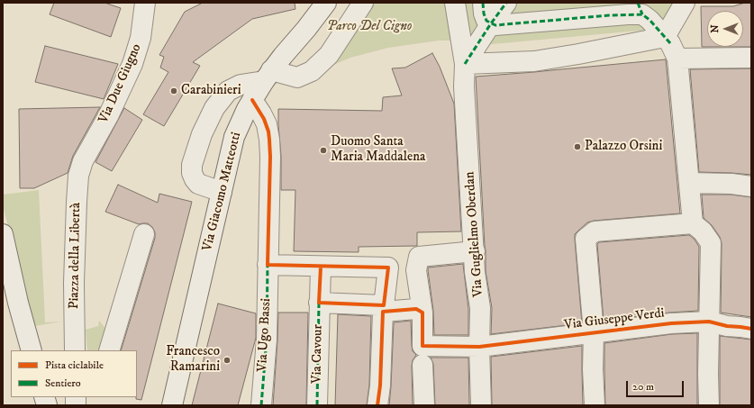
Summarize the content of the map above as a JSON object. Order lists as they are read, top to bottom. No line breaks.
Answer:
{"streets":{"street":["Via Due Giugno","Via Giacomo Matteotti","Via Guglielmo Oberdan","Piazza della Libertà","Via Giuseppe Verdi","Via Ugo Bassi","Via Cavour"]},"crossings":[["Via Due Giugno","Piazza della Libertà"],["Via Giacomo Matteotti","Via Ugo Bassi"],["Via Guglielmo Oberdan","Via Giuseppe Verdi"]],"parks":["Parco Del Cigno"],"places":["Carabinieri","Palazzo Orsini","Duomo Santa Maria Maddalena","Francesco Ramarini"],"legend":["Pista ciclabile","Sentiero"],"scale_bar":"20 m","north":"left"}
